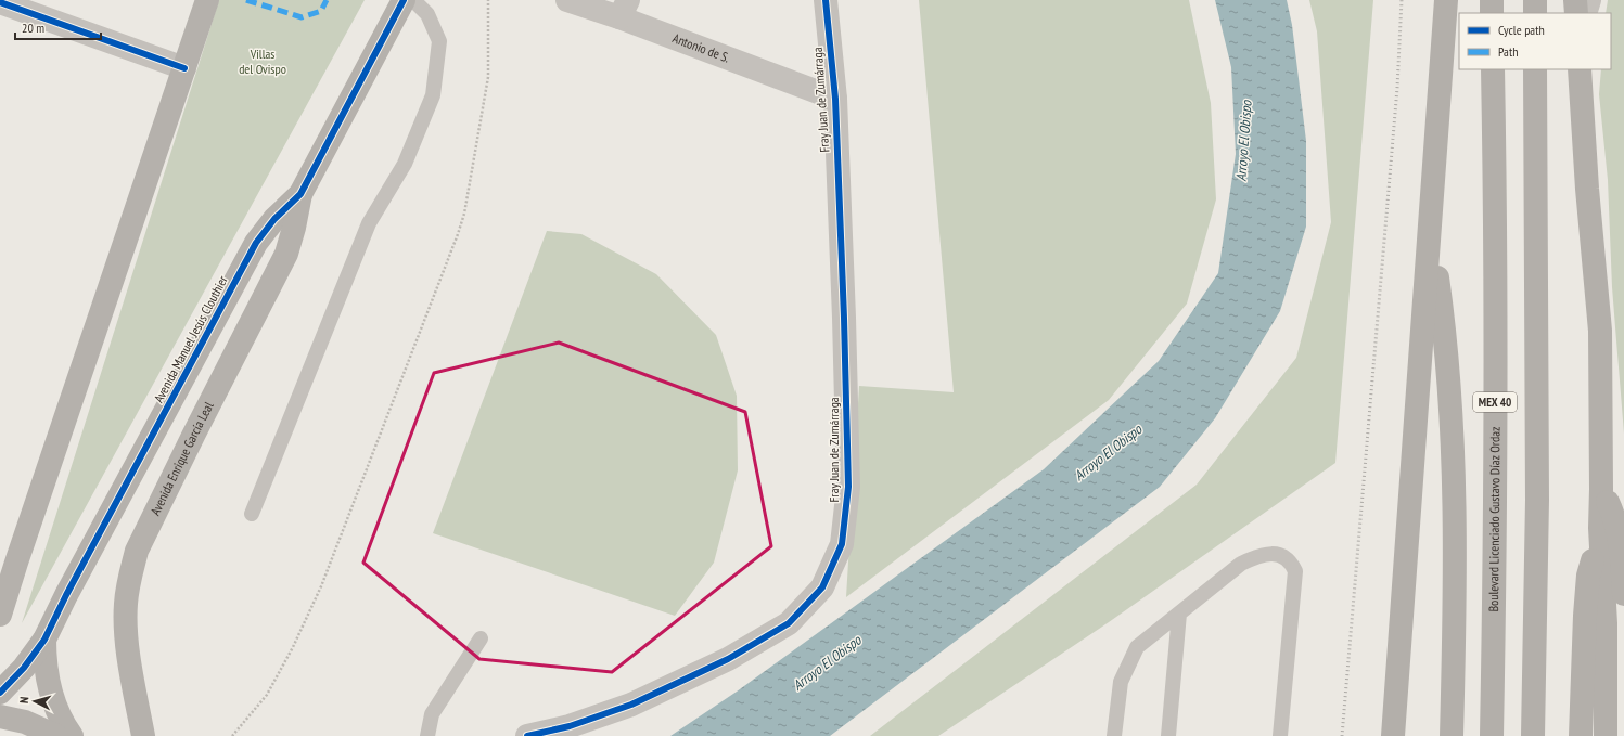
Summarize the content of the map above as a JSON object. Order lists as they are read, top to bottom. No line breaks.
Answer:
{"streets":{"main road":["MEX 40","Boulevard Licenciado Gustavo Díaz Ordaz"],"street":["Antonio de S.","Fray Juan de Zumárraga","Avenida Manuel Jesús Clouthier","Avenida Enrique García Leal"]},"crossings":[["Antonio de S.","Fray Juan de Zumárraga"],["Avenida Manuel Jesús Clouthier","Avenida Enrique García Leal"]],"water":["Arroyo El Obispo"],"parks":["Villas del Ovispo"],"legend":["Cycle path","Path"],"scale_bar":"20 m","north":"left"}
